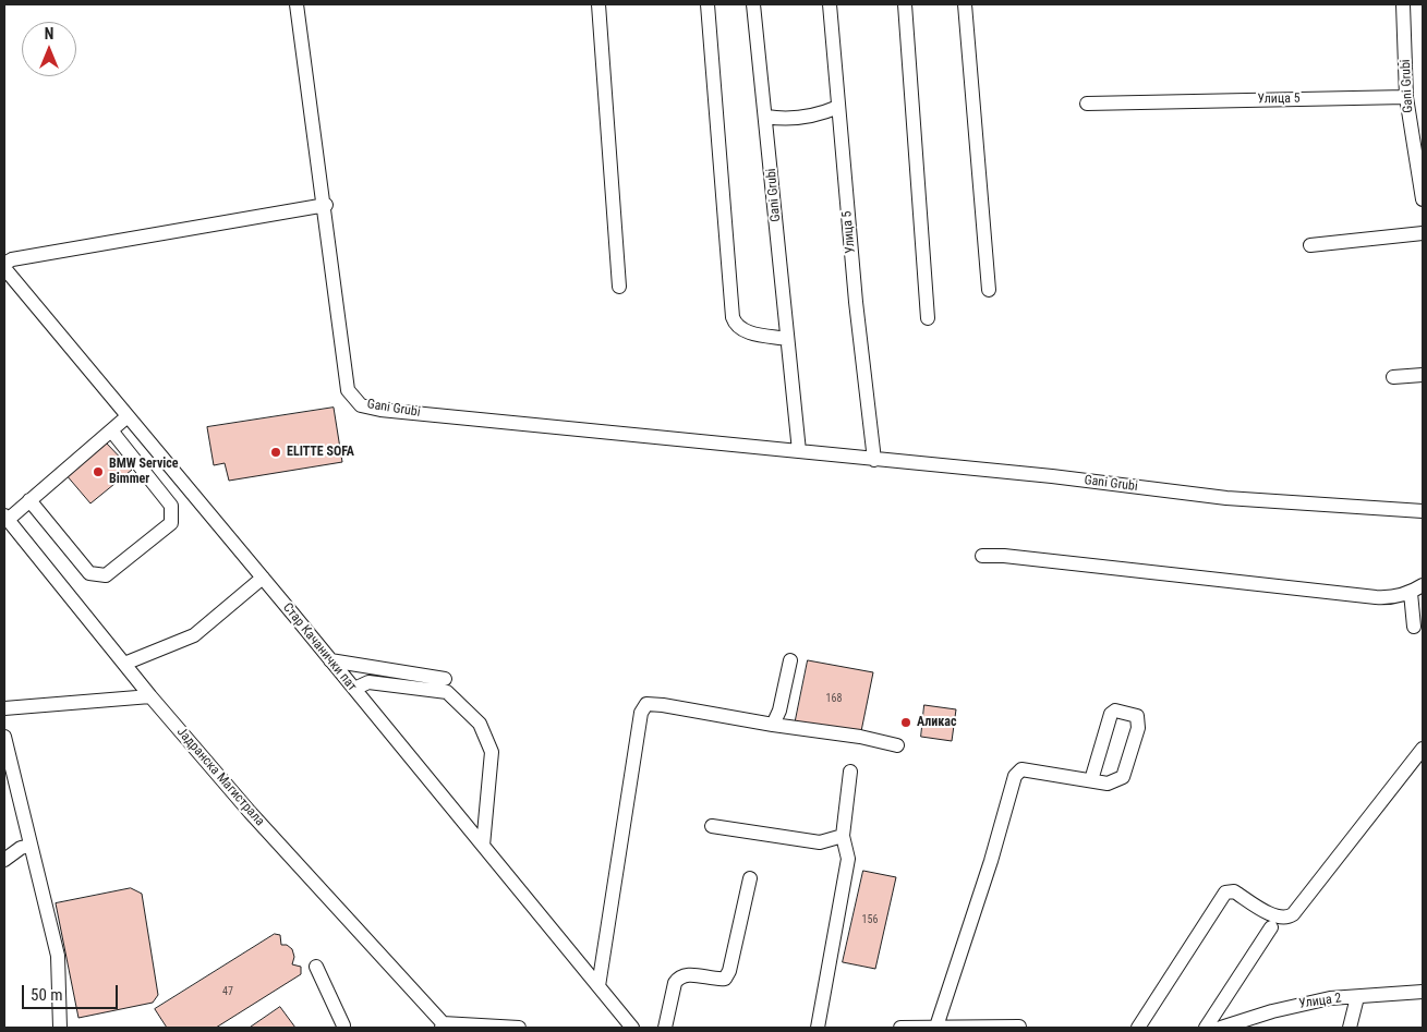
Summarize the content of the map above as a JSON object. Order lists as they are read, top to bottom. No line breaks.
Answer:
{"streets":{"street":["Gani Grubi","Улица 5","Стар Качанички пат","Јадранска Магистрала","Улица 2"]},"crossings":[["Gani Grubi","Улица 5"]],"places":["ELITTE SOFA","BMW Service Bimmer","Аликас"],"house_numbers":["168","156","47"],"scale_bar":"50 m","north":"top"}
